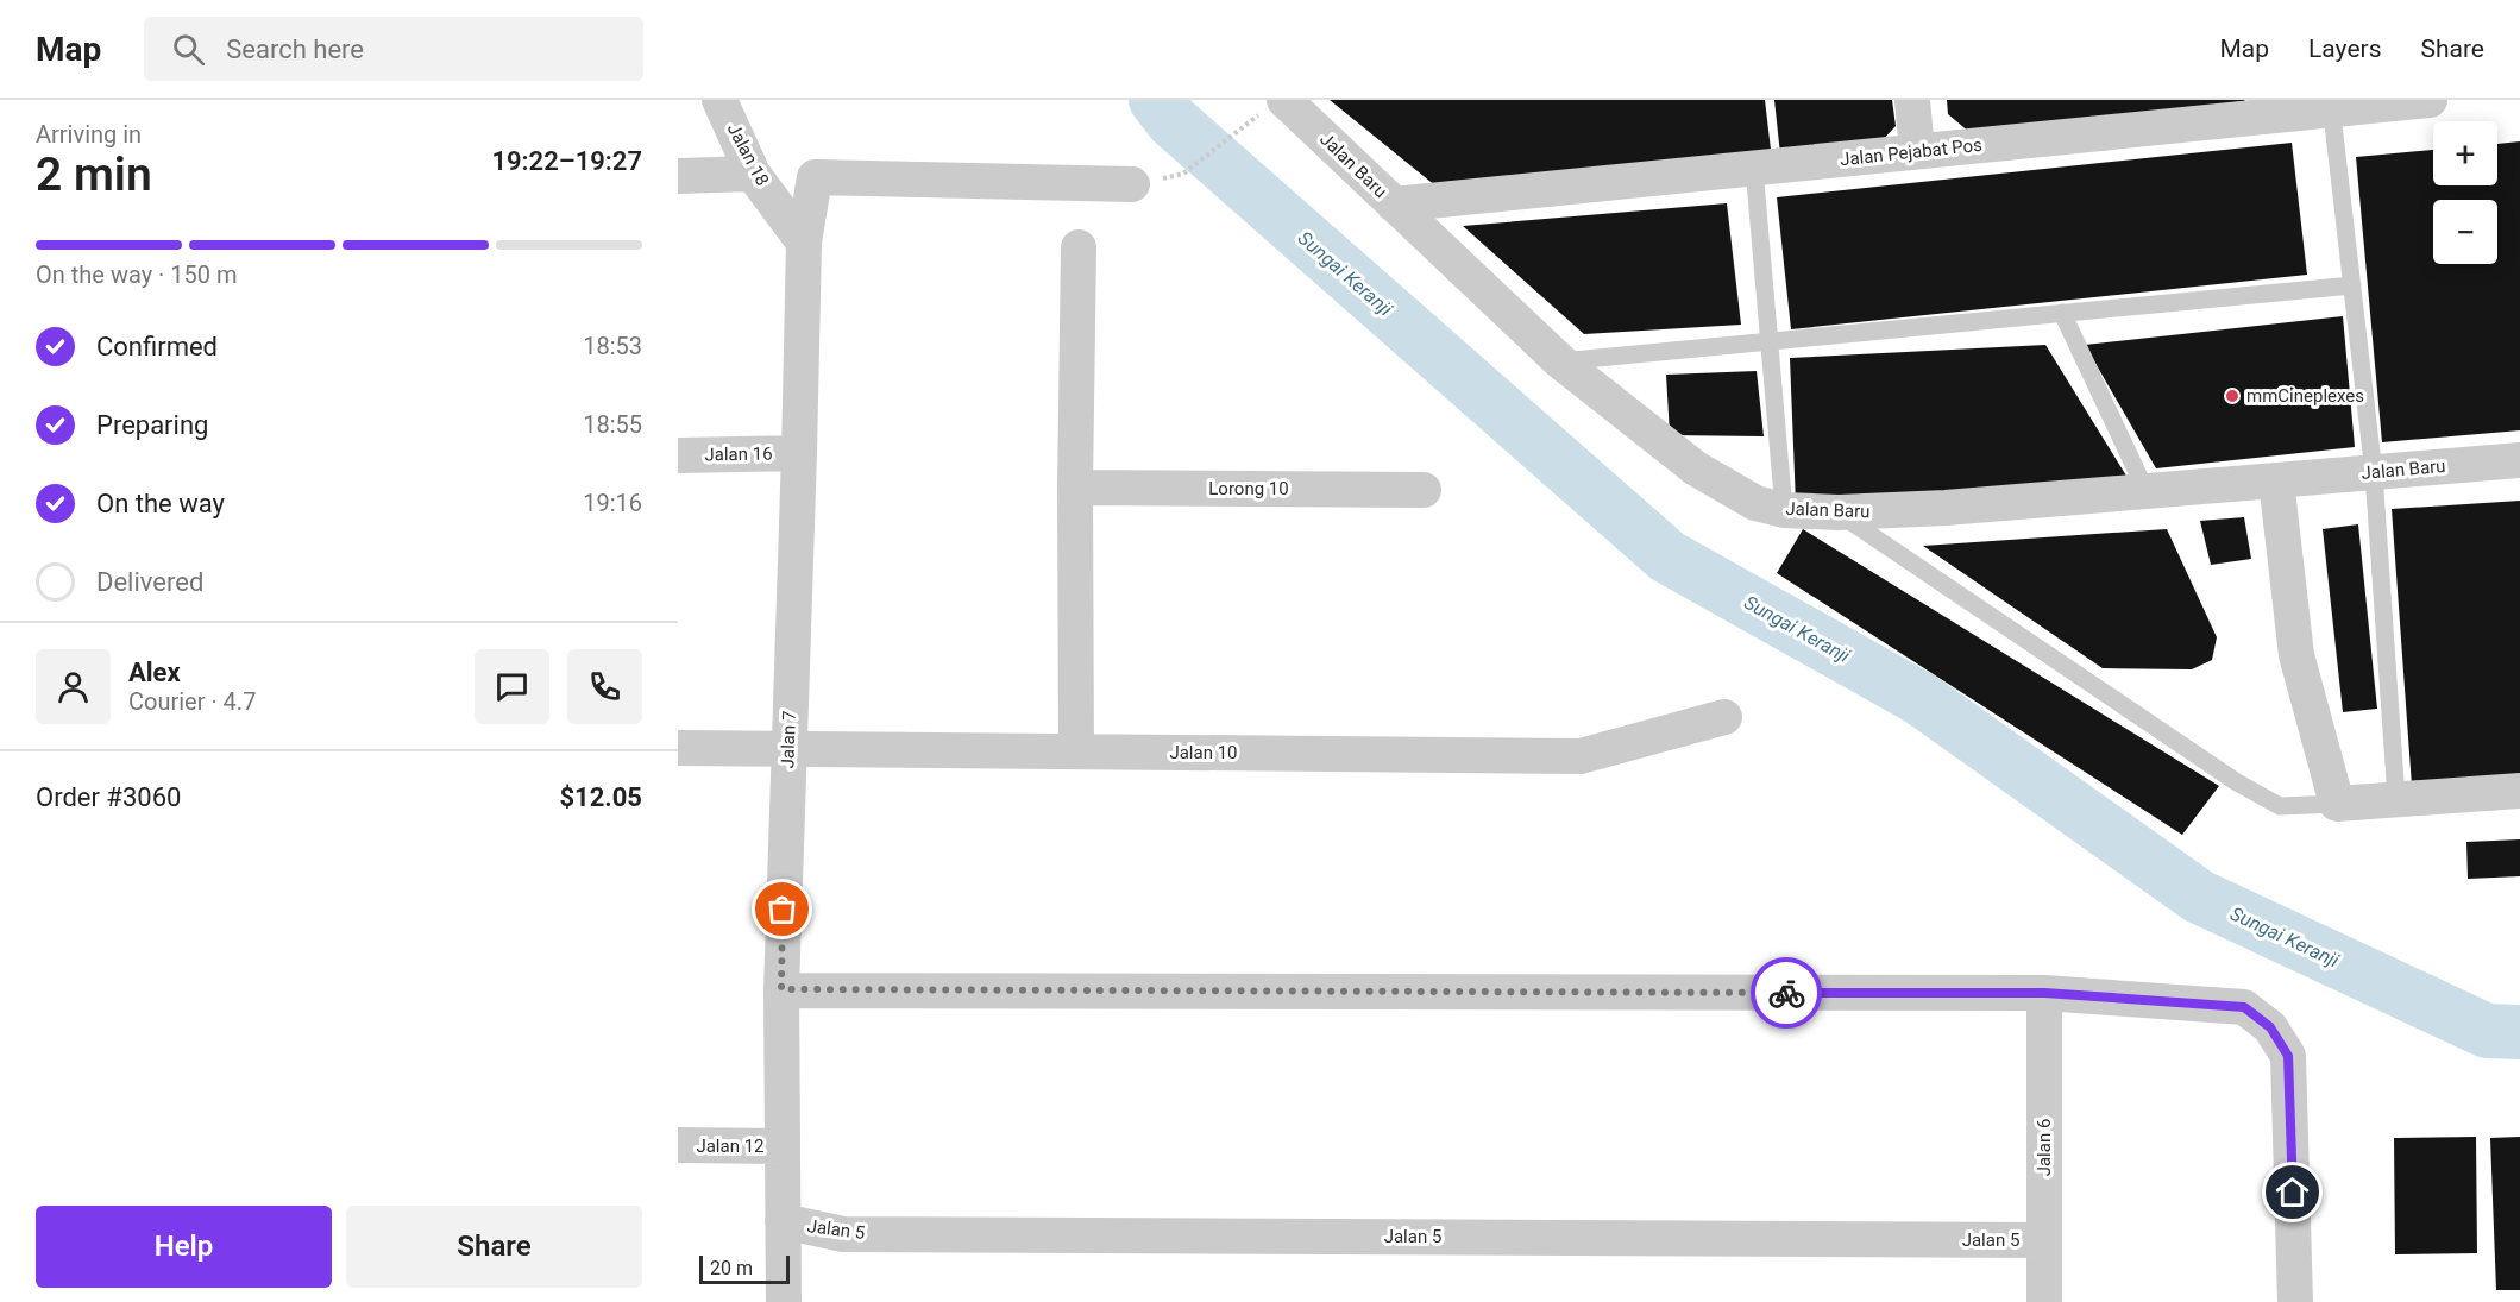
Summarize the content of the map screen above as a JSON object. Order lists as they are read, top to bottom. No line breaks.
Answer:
{"streets":{"street":["Jalan Pejabat Pos","Jalan 18","Jalan Baru","Jalan 16","Lorong 10","Jalan 7","Jalan 10","Jalan 12","Jalan 6","Jalan 5"]},"crossings":[["Jalan Pejabat Pos","Jalan Baru"],["Jalan 18","Jalan 7"],["Jalan 16","Jalan 7"],["Jalan 7","Jalan 10"],["Jalan 7","Jalan 12"],["Jalan 7","Jalan 5"],["Jalan 6","Jalan 5"]],"water":["Sungai Keranji"],"places":["mmCineplexes"],"scale_bar":"20 m","page":{"header":"Map","search":"Search here","nav":["Map","Layers","Share"],"heading":["2 min","Arriving in","19:22–19:27"],"panel":["Alex","Courier · 4.7","Order #3060","$12.05"],"map_buttons":["+","−"],"bar":"On the way · 150 m","list":[["Confirmed","18:53"],["Preparing","18:55"],["On the way","19:16"],"Delivered"],"buttons":["Help","Share"],"scale":"20 m"}}
